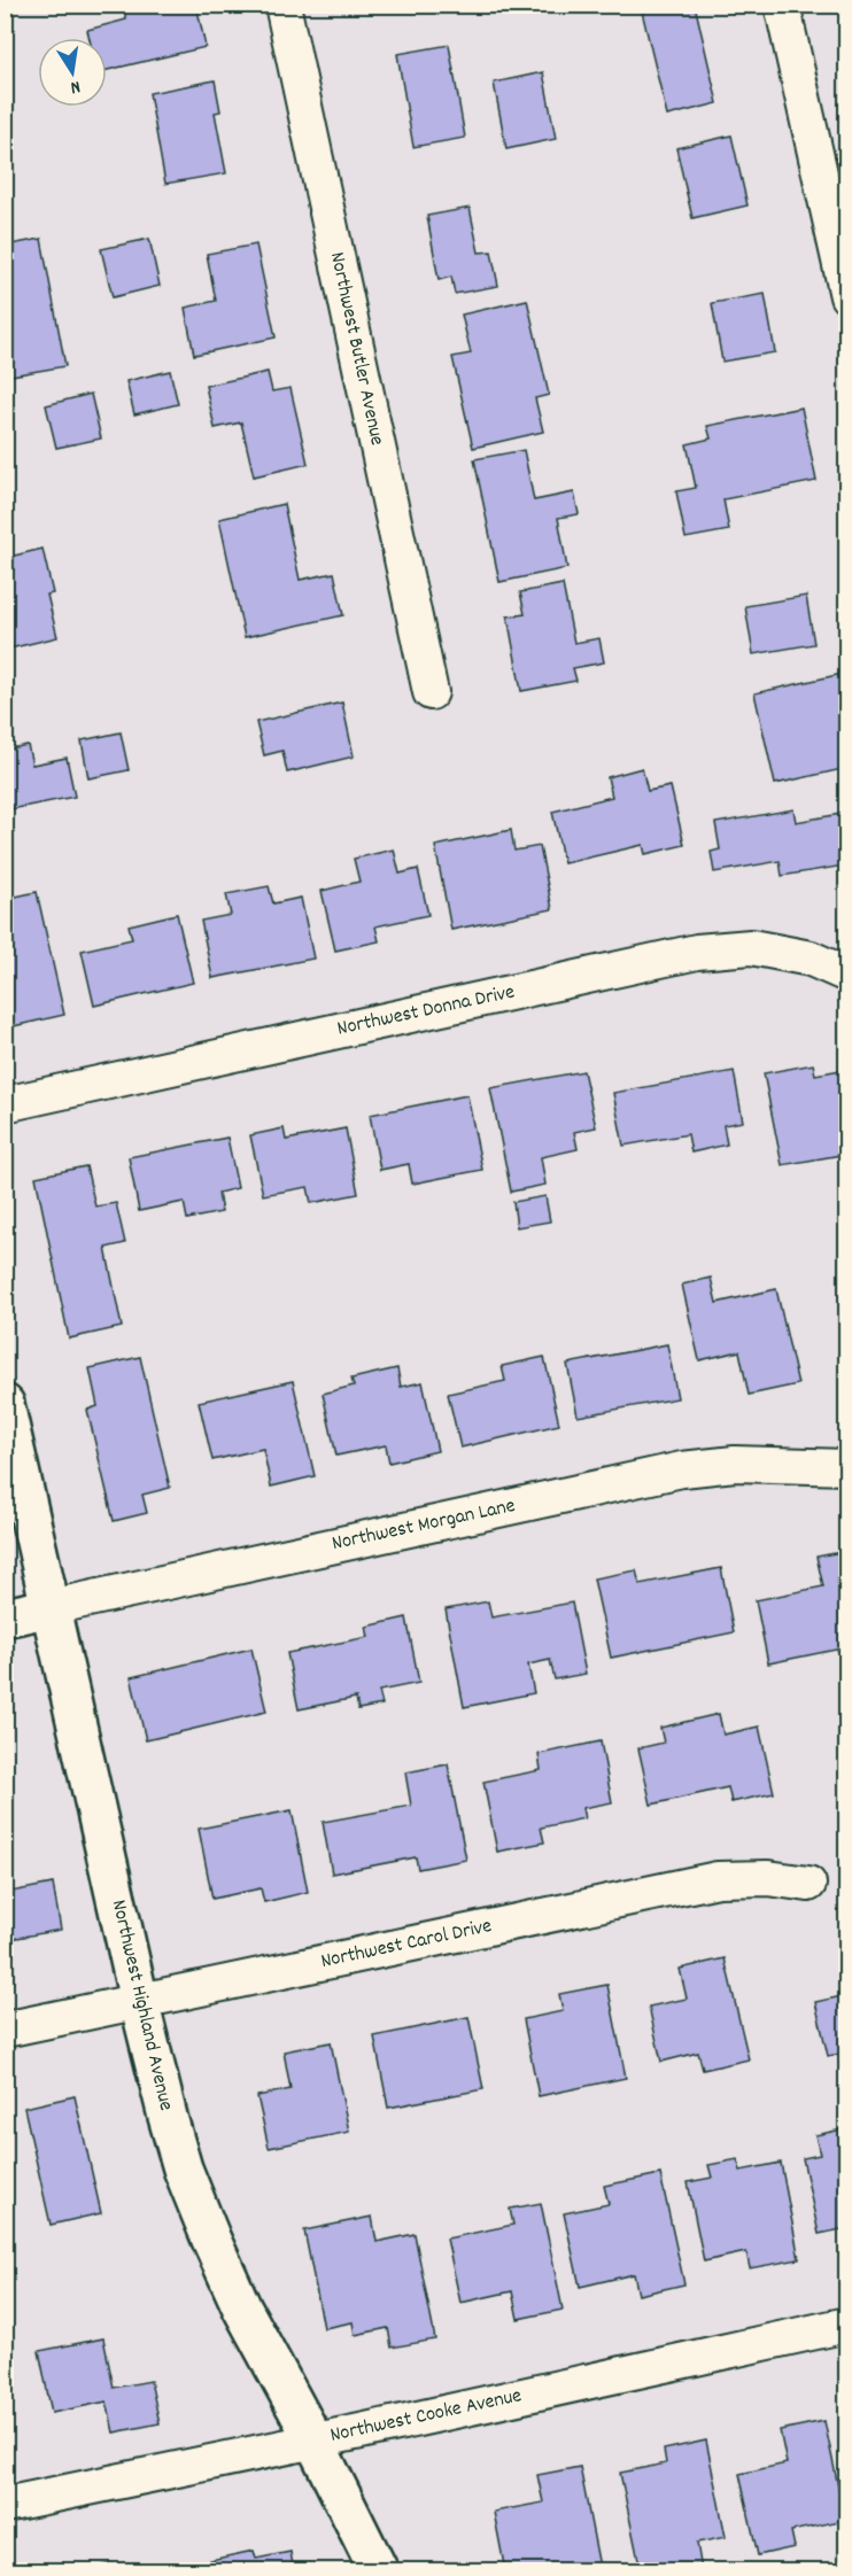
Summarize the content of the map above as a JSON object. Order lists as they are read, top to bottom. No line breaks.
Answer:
{"streets":{"main road":["Northwest Morgan Lane","Northwest Highland Avenue"],"street":["Northwest Butler Avenue","Northwest Donna Drive","Northwest Carol Drive","Northwest Cooke Avenue"]},"crossings":[["Northwest Morgan Lane","Northwest Highland Avenue"],["Northwest Carol Drive","Northwest Highland Avenue"],["Northwest Highland Avenue","Northwest Cooke Avenue"]],"north":"bottom"}
